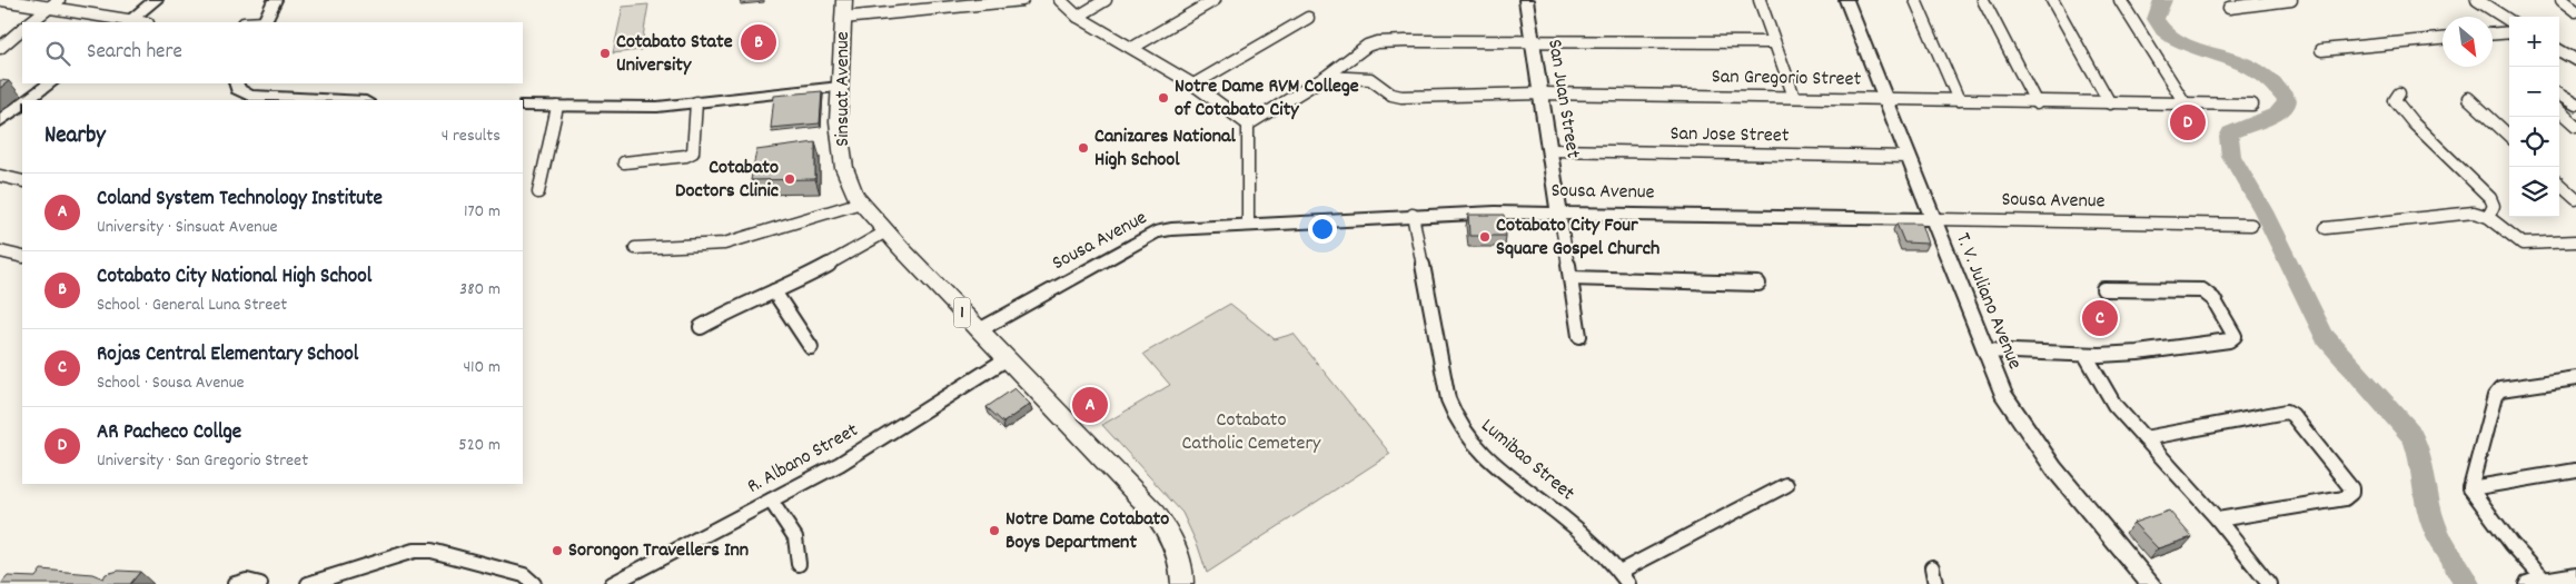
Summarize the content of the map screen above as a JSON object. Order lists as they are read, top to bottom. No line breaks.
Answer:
{"streets":{"main road":["Sinsuat Avenue","1"],"street":["San Gregorio Street","San Juan Street","San Jose Street","Sousa Avenue","T. V. Juliano Avenue","R. Albano Street","Lumibao Street"]},"crossings":[["San Gregorio Street","San Juan Street"],["San Gregorio Street","T. V. Juliano Avenue"],["Sinsuat Avenue","Sousa Avenue"],["Sinsuat Avenue","R. Albano Street"],["San Juan Street","San Jose Street"],["San Juan Street","Sousa Avenue"],["San Jose Street","T. V. Juliano Avenue"],["Sousa Avenue","T. V. Juliano Avenue"],["Sousa Avenue","Lumibao Street"]],"parks":["Cotabato Catholic Cemetery"],"places":["Cotabato State University","Notre Dame RVM College of Cotabato City","Canizares National High School","Cotabato Doctors Clinic","Cotabato City Four Square Gospel Church","Notre Dame Cotabato Boys Department","Sorongon Travellers Inn"],"north":"bottom right","page":{"map_buttons":["+","−"],"pins":["B","D","C","A"],"search":"Search here","heading":["Nearby","4 results"],"list":[{"mark":"A","name":"Coland System Technology Institute","note":"University · Sinsuat Avenue","value":"170 m"},{"mark":"B","name":"Cotabato City National High School","note":"School · General Luna Street","value":"380 m"},{"mark":"C","name":"Rojas Central Elementary School","note":"School · Sousa Avenue","value":"410 m"},{"mark":"D","name":"AR Pacheco Collge","note":"University · San Gregorio Street","value":"520 m"}]}}
